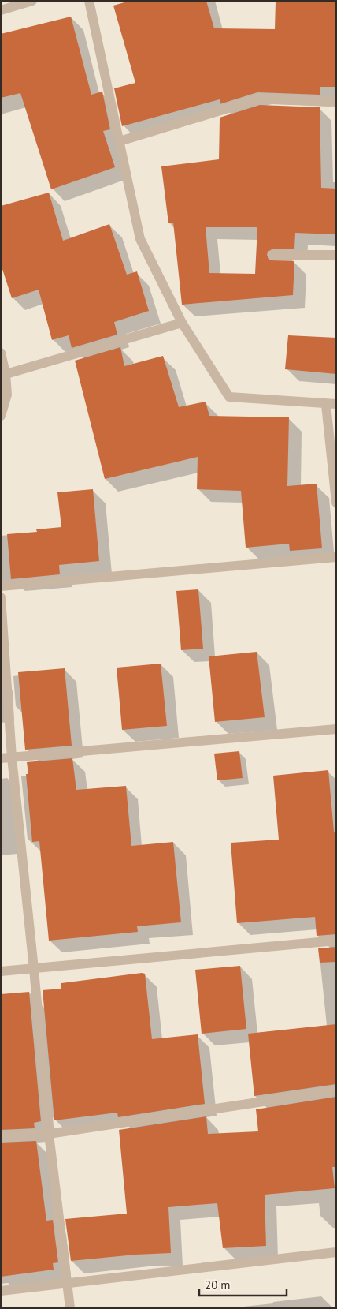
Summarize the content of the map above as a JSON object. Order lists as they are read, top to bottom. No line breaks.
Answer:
{"scale_bar":"20 m"}
